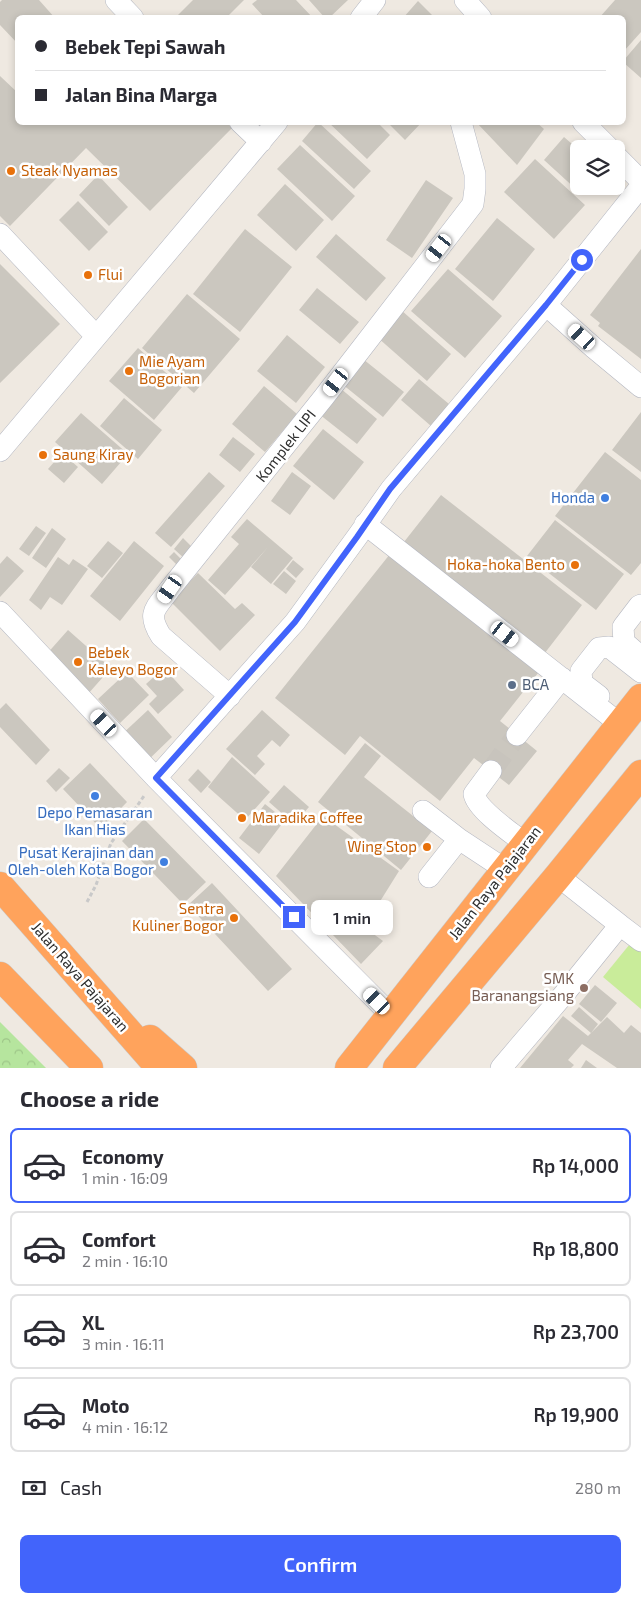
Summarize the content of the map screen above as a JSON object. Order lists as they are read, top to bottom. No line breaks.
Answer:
{"streets":{"highway":["Jalan Raya Pajajaran"],"street":["Komplek LIPI"]},"places":["Steak Nyamas","Flui","Mie Ayam Bogorian","Saung Kiray","Honda","Hoka-hoka Bento","Bebek Kaleyo Bogor","BCA","Depo Pemasaran Ikan Hias","Maradika Coffee","Wing Stop","Pusat Kerajinan dan Oleh-oleh Kota Bogor","Sentra Kuliner Bogor","SMK Baranangsiang"],"page":{"banner":["Bebek Tepi Sawah","Jalan Bina Marga"],"bubble":"1 min","heading":"Choose a ride","list":[{"name":"Economy","note":"1 min · 16:09","value":"Rp 14,000"},{"name":"Comfort","note":"2 min · 16:10","value":"Rp 18,800"},{"name":"XL","note":"3 min · 16:11","value":"Rp 23,700"},{"name":"Moto","note":"4 min · 16:12","value":"Rp 19,900"}],"pay":["Cash","280 m"],"buttons":"Confirm"}}
